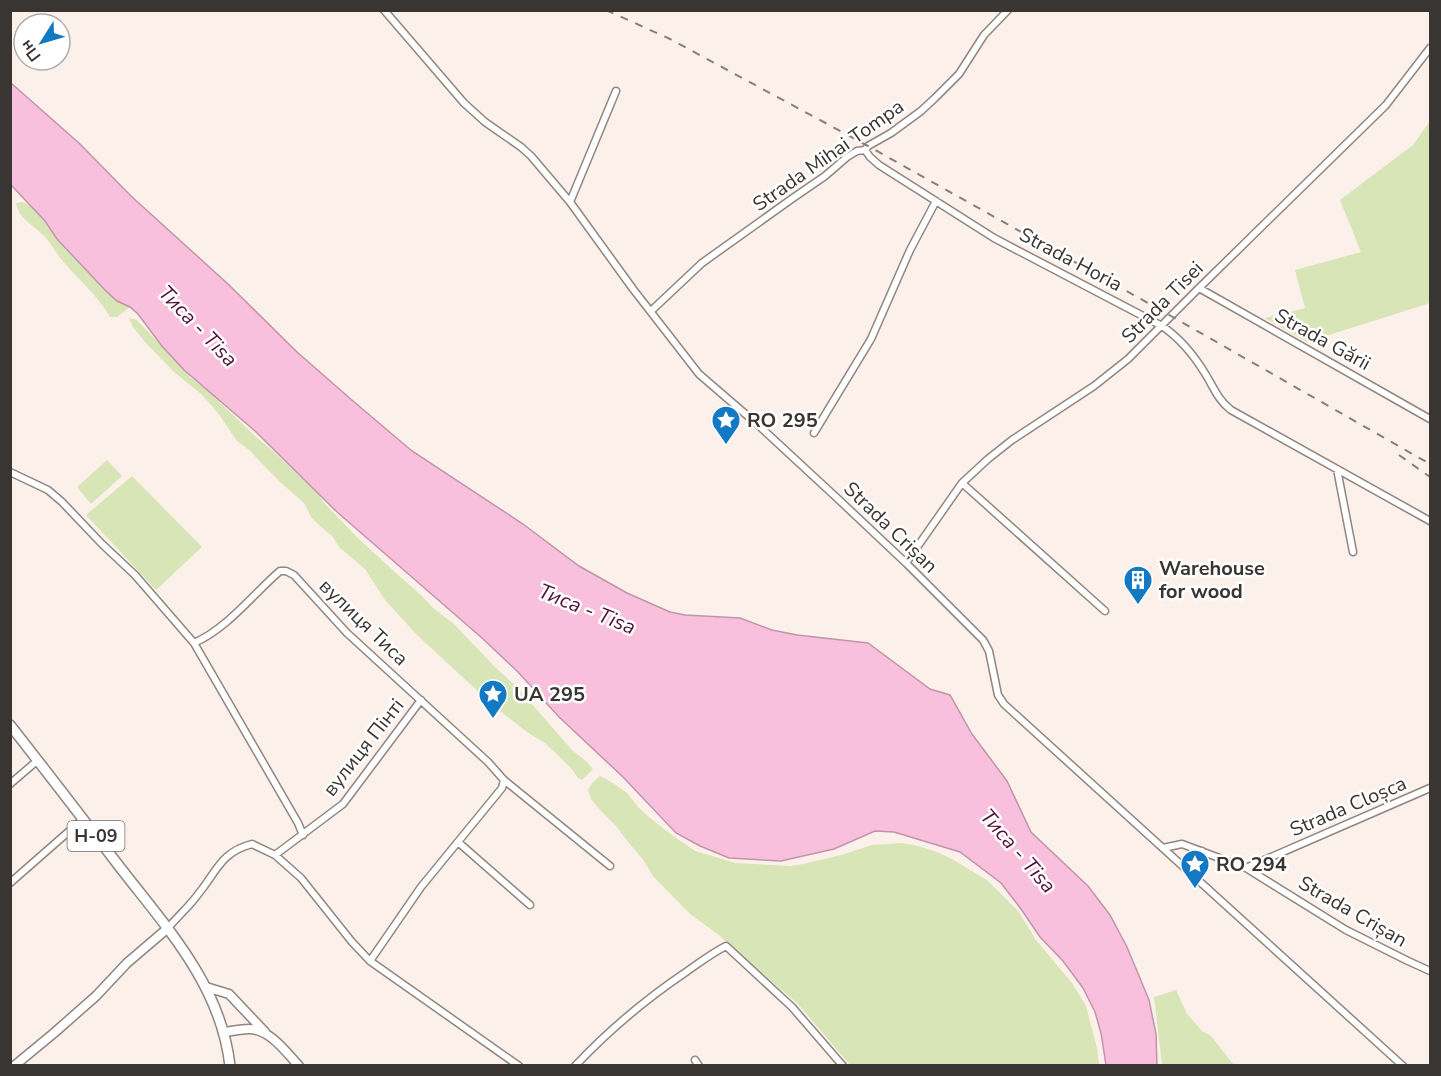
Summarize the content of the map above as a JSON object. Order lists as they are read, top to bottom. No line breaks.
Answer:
{"streets":{"main road":["Н-09"],"street":["Strada Mihai Tompa","Strada Horia","Strada Tisei","Strada Gării","Strada Crișan","вулиця Тиса","вулиця Пінті","Strada Cloșca"]},"crossings":[["Strada Mihai Tompa","Strada Horia"],["Strada Mihai Tompa","Strada Crișan"],["Strada Horia","Strada Tisei"],["Strada Tisei","Strada Gării"],["Strada Tisei","Strada Crișan"],["Strada Crișan","Strada Cloșca"],["вулиця Тиса","вулиця Пінті"]],"water":["Тиса - Tisa"],"places":{"place":["RO 295","UA 295","RO 294"],"building":["Warehouse for wood"]},"north":"bottom left"}
